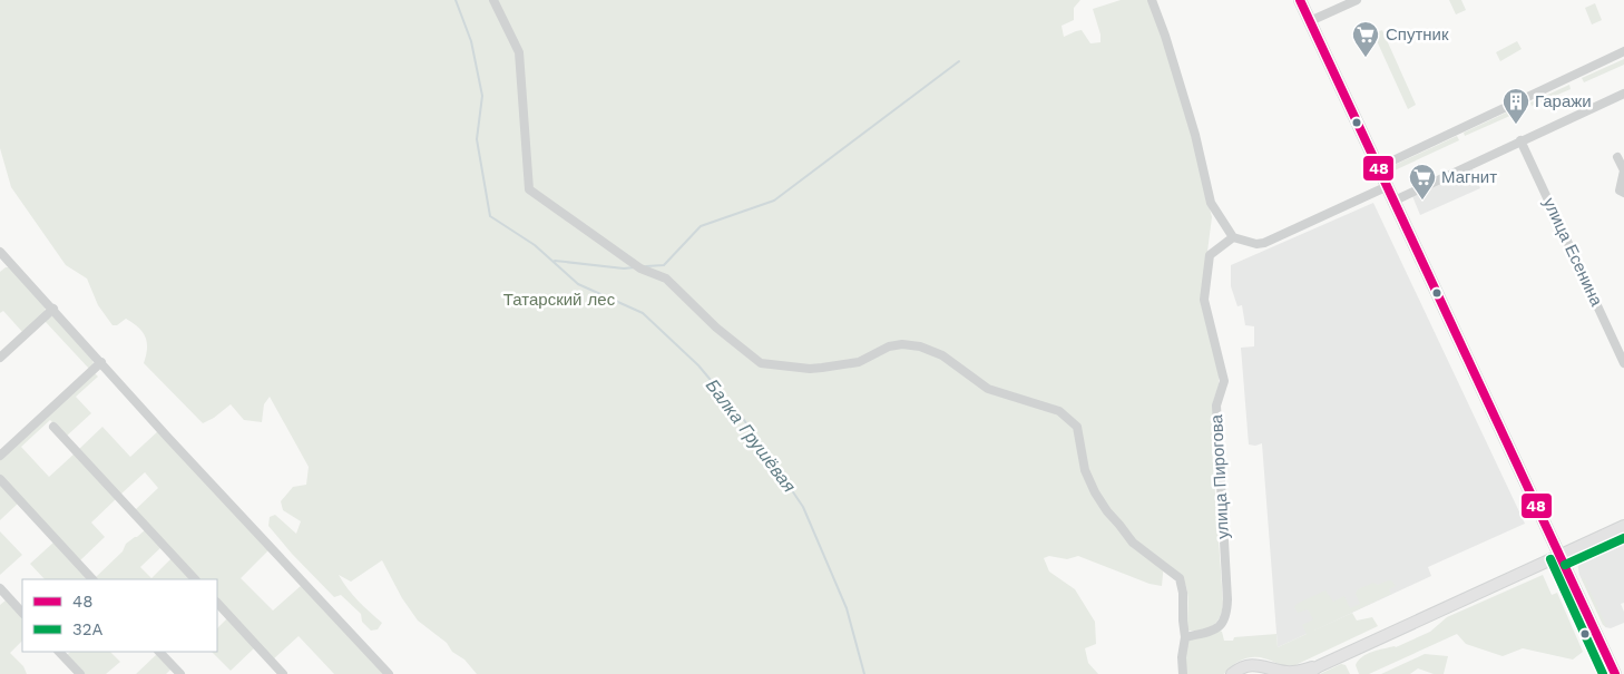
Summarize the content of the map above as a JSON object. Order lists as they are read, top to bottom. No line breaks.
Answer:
{"streets":{"street":["улица Есенина","улица Пирогова"]},"water":["Балка Грушёвая"],"parks":["Татарский лес"],"places":{"supermarket":["Спутник","Магнит"],"building":["Гаражи"]},"lines":["transit line 48","transit line 32A"],"legend":["48","32A"]}
